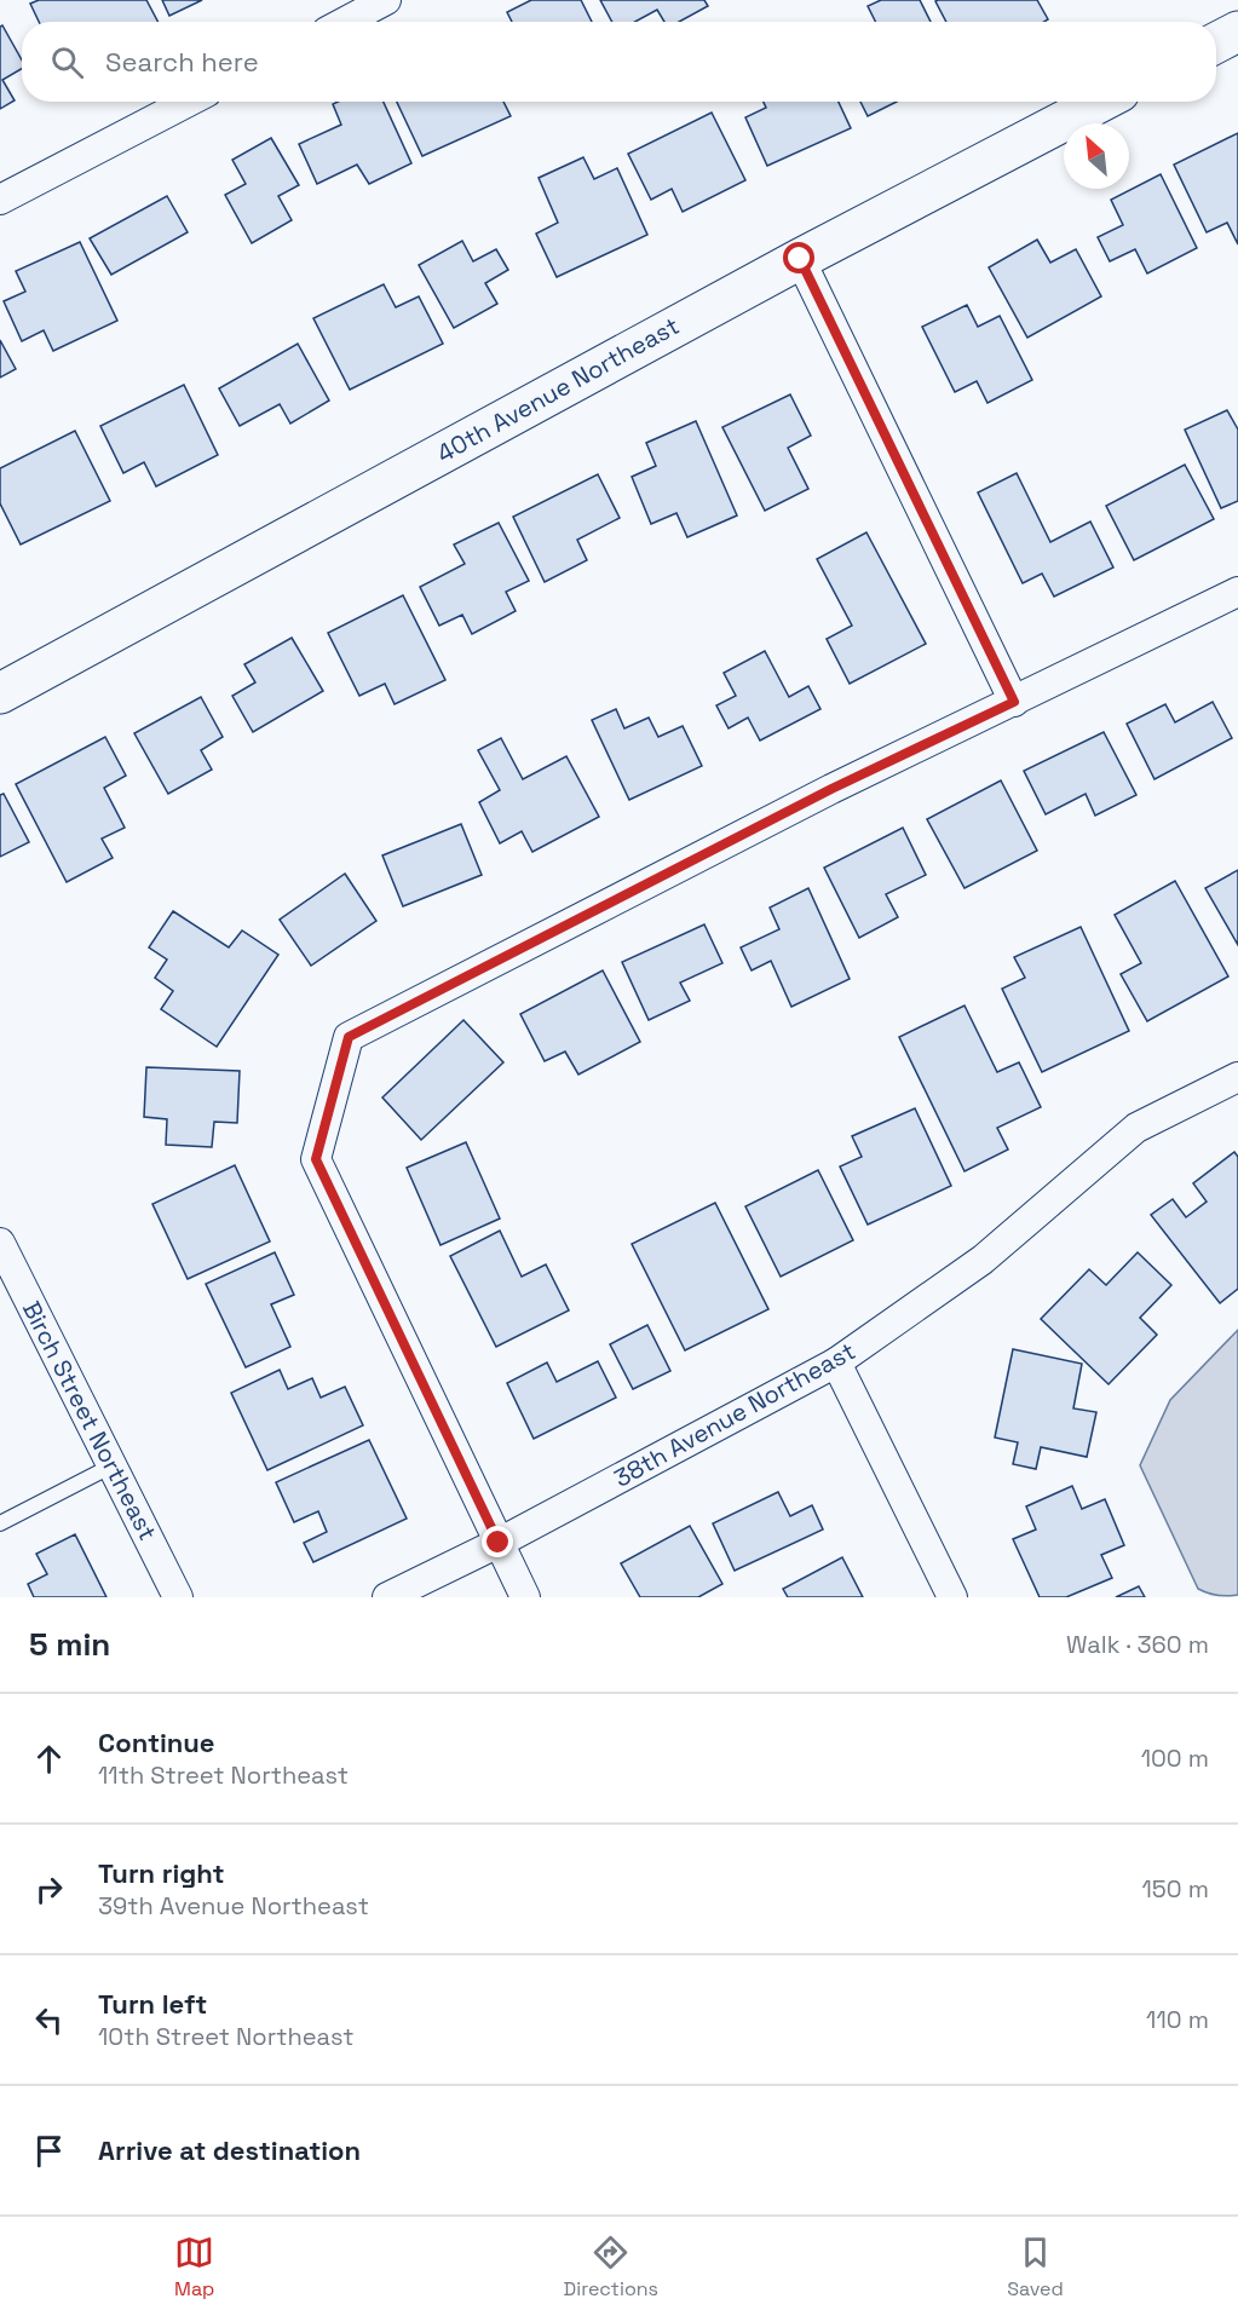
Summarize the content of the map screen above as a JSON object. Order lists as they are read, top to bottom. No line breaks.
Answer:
{"streets":{"street":["40th Avenue Northeast","38th Avenue Northeast","Birch Street Northeast"]},"north":"top left","page":{"search":"Search here","heading":["5 min","Walk · 360 m"],"list":[["Continue","11th Street Northeast","100 m"],["Turn right","39th Avenue Northeast","150 m"],["Turn left","10th Street Northeast","110 m"],"Arrive at destination"],"nav":["Map","Directions","Saved"]}}
